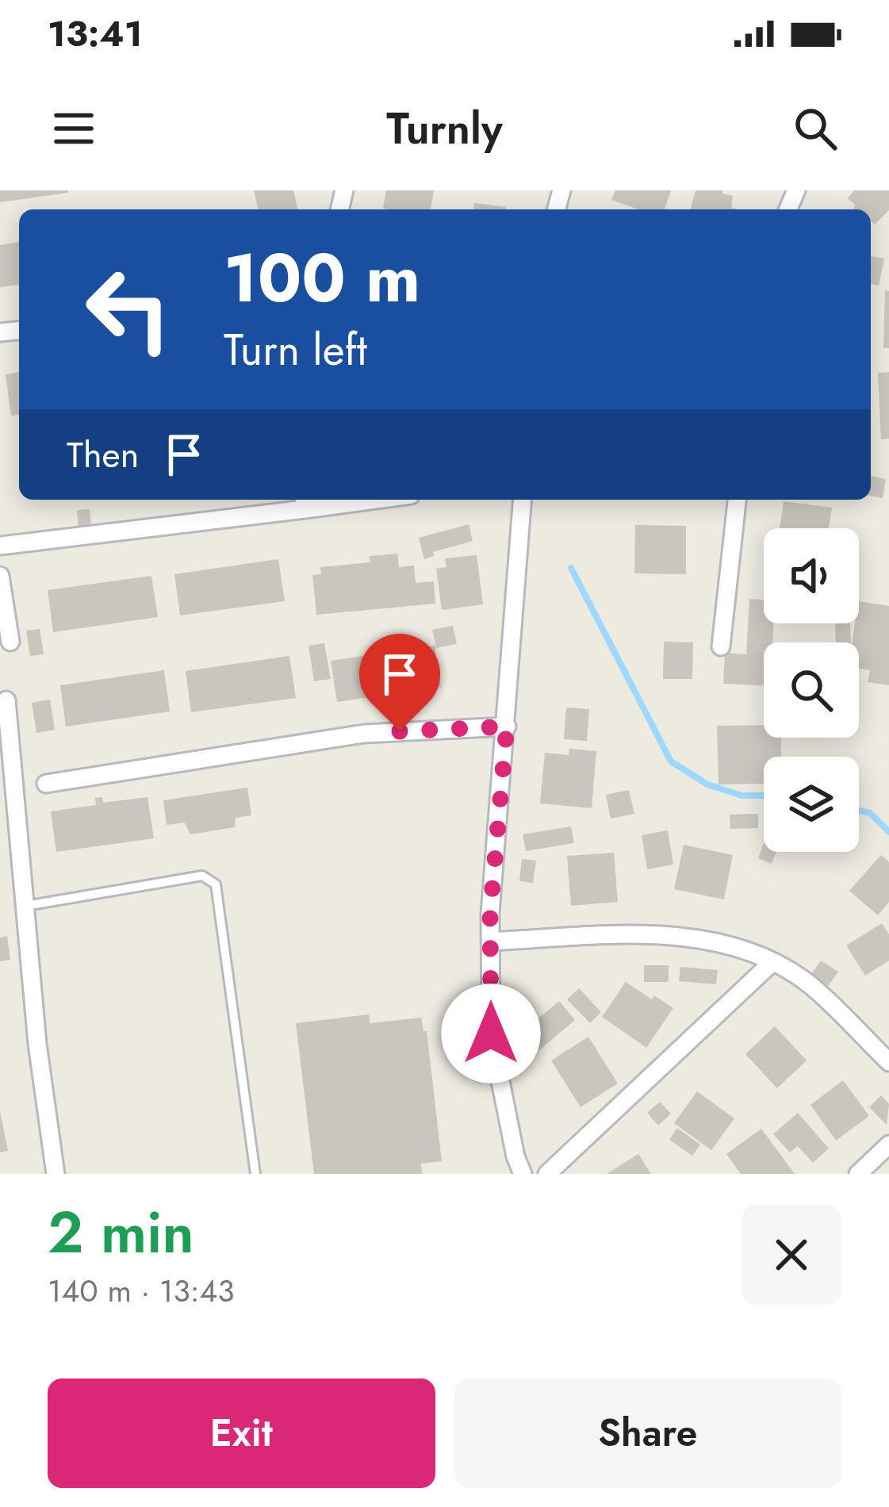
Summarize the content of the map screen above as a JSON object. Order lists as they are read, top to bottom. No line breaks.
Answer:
{"page":{"status":"13:41","header":"Turnly","turn":["100 m","Turn left"],"then":"Then","heading":["2 min","140 m · 13:43"],"buttons":["Exit","Share"]}}
